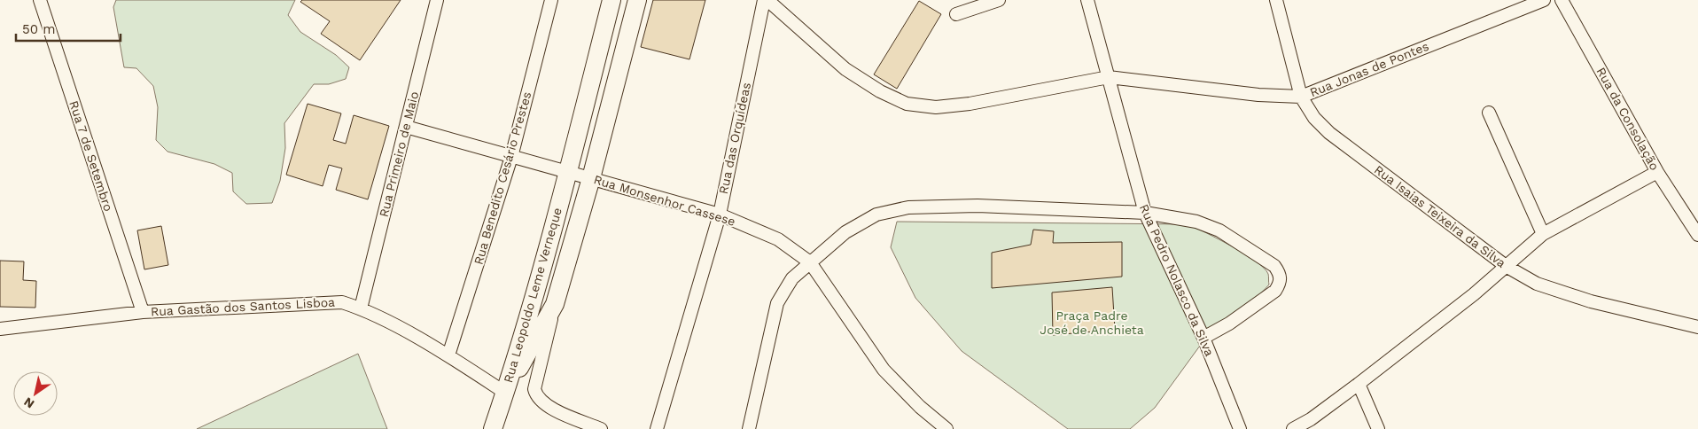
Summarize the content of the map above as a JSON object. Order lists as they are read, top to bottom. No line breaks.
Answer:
{"streets":{"main road":["Rua Leopoldo Leme Verneque"],"street":["Rua Jonas de Pontes","Rua da Consolação","Rua das Orquídeas","Rua Primeiro de Maio","Rua 7 de Setembro","Rua Benedito Cesário Prestes","Rua Monsenhor Cassese","Rua Isaias Teixeira da Silva","Rua Pedro Nolasco da Silva","Rua Gastão dos Santos Lisboa"]},"crossings":[["Rua Jonas de Pontes","Rua Isaias Teixeira da Silva"],["Rua Jonas de Pontes","Rua Pedro Nolasco da Silva"],["Rua das Orquídeas","Rua Monsenhor Cassese"],["Rua Primeiro de Maio","Rua Monsenhor Cassese"],["Rua Primeiro de Maio","Rua Gastão dos Santos Lisboa"],["Rua 7 de Setembro","Rua Gastão dos Santos Lisboa"],["Rua Benedito Cesário Prestes","Rua Monsenhor Cassese"],["Rua Benedito Cesário Prestes","Rua Gastão dos Santos Lisboa"],["Rua Monsenhor Cassese","Rua Leopoldo Leme Verneque"],["Rua Leopoldo Leme Verneque","Rua Gastão dos Santos Lisboa"]],"parks":["Praça Padre José de Anchieta"],"scale_bar":"50 m","north":"bottom left"}
